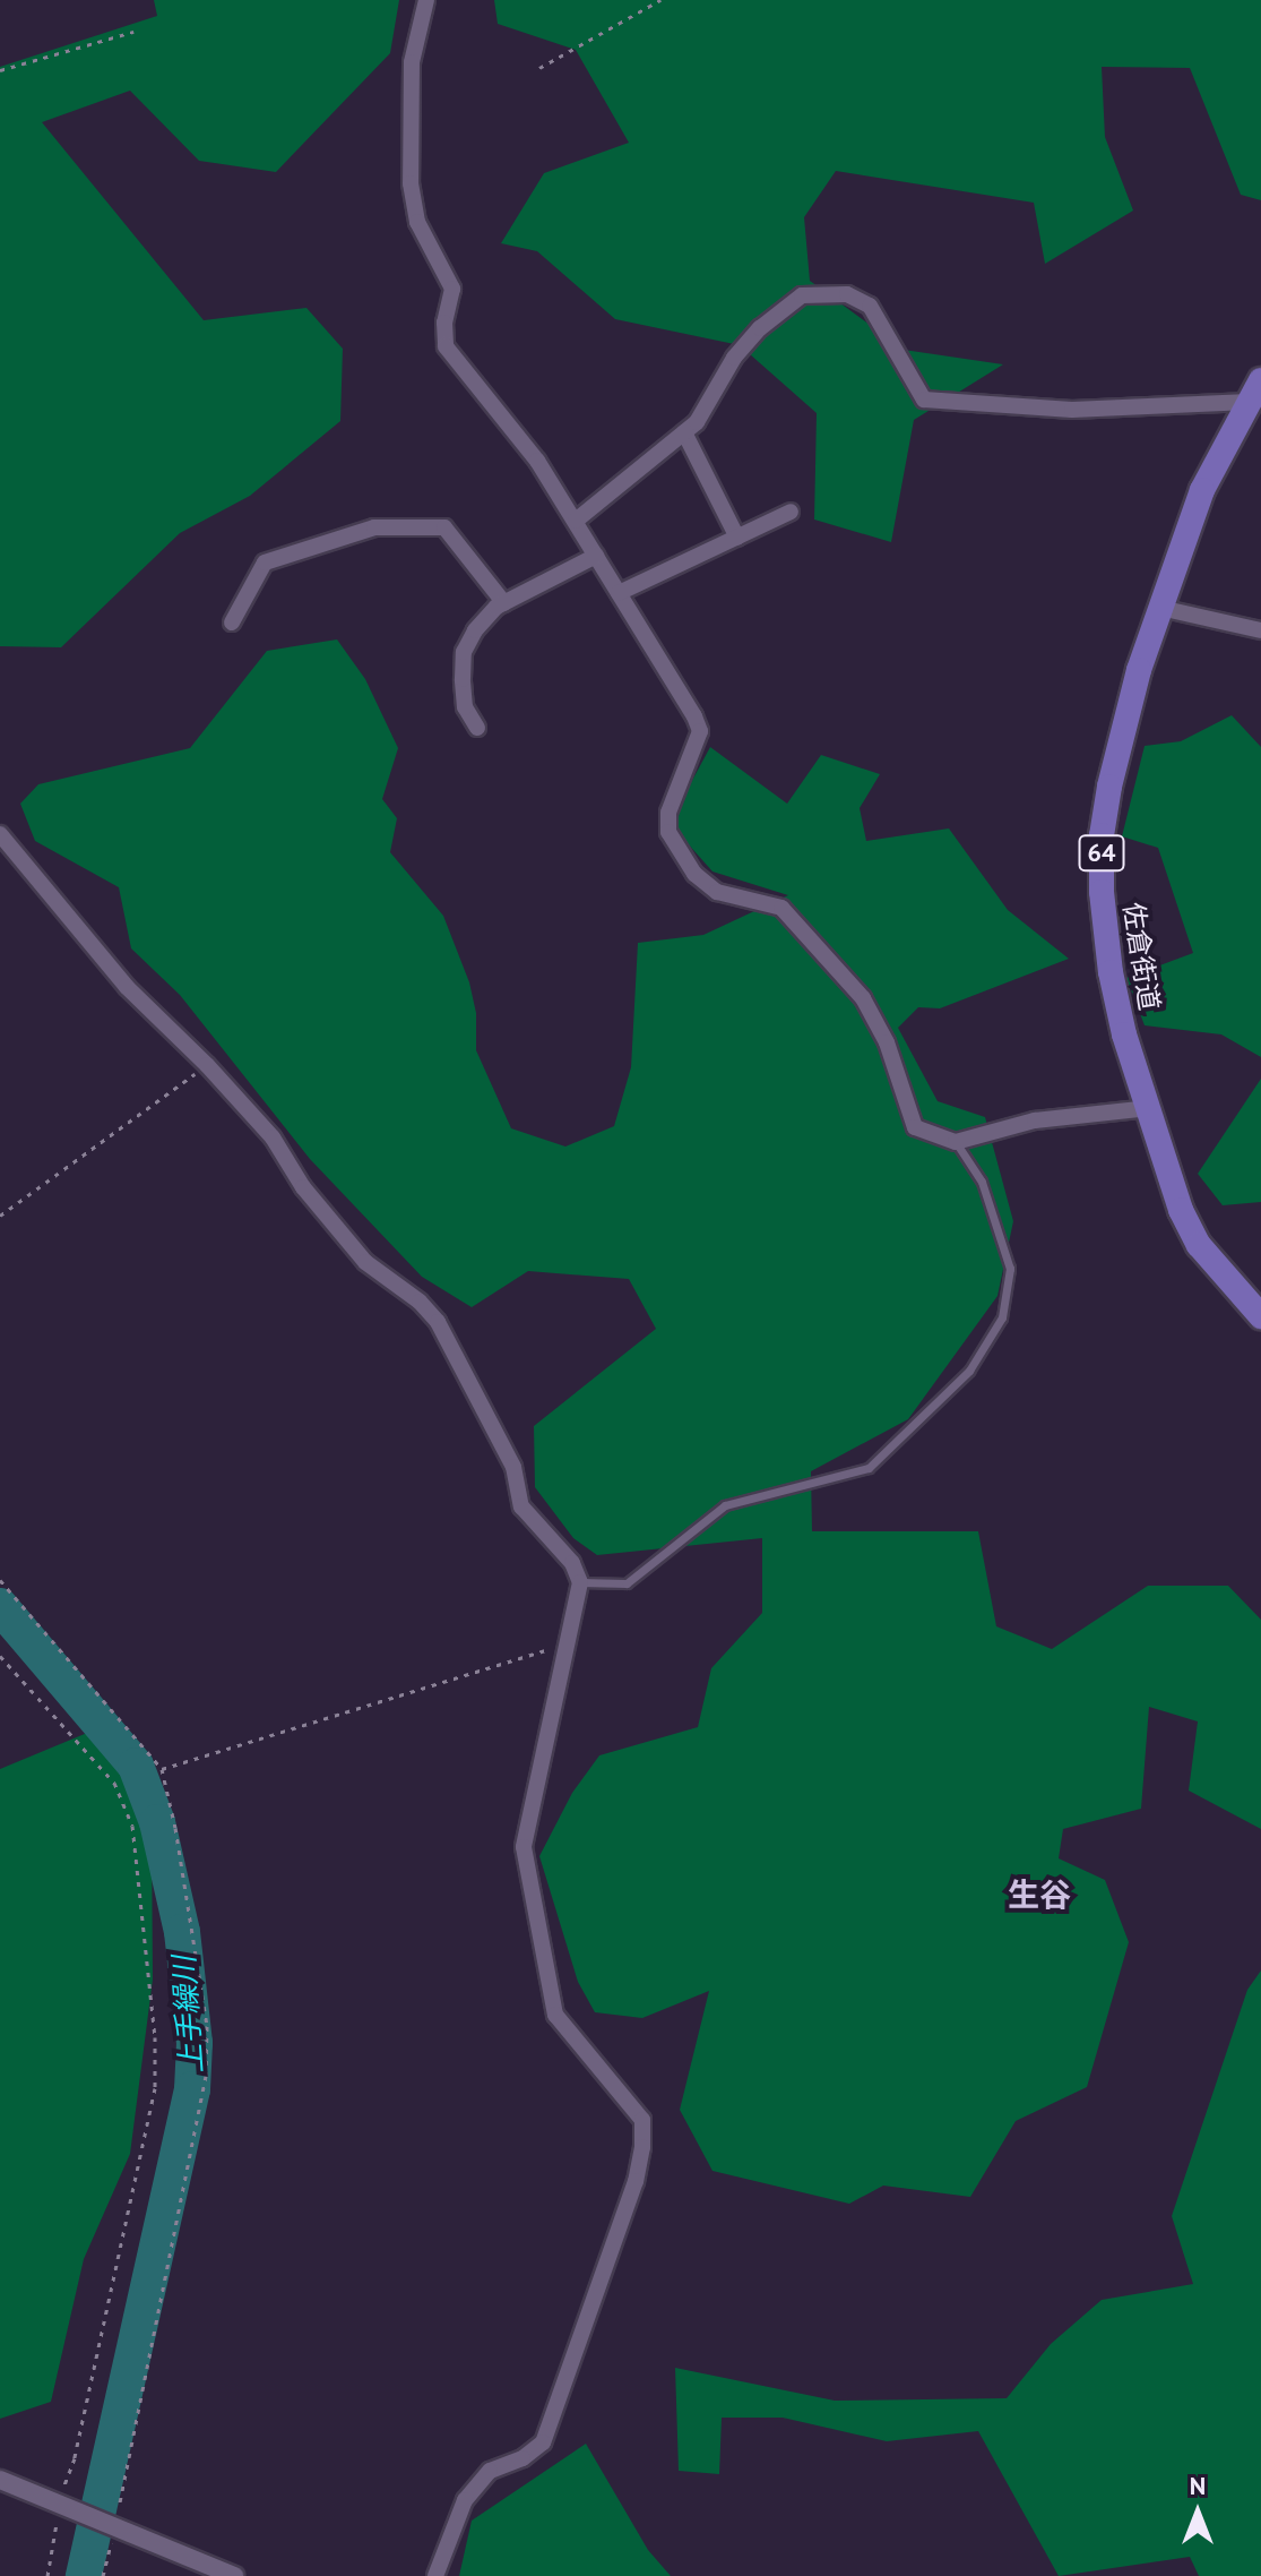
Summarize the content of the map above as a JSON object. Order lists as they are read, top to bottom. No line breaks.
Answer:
{"streets":{"main road":["64","佐倉街道"]},"districts":["生谷"],"water":["上手繰川"],"north":"top"}
